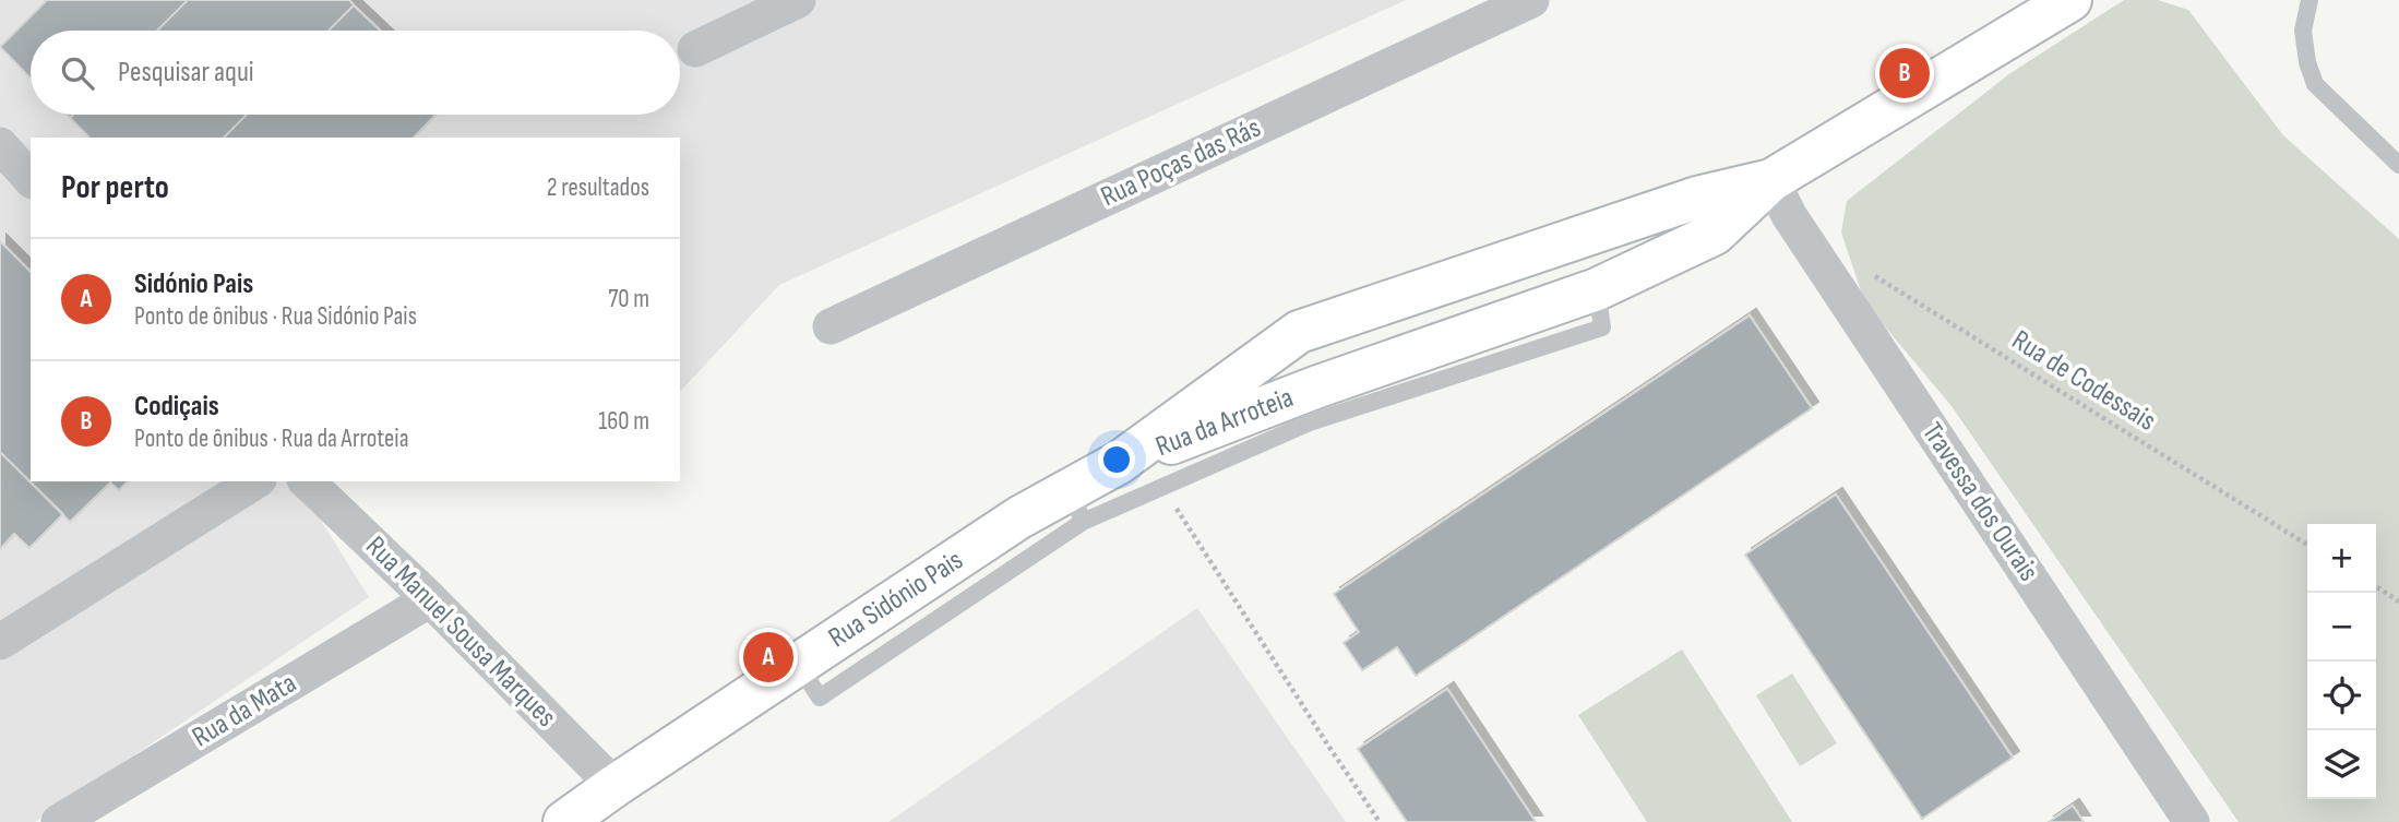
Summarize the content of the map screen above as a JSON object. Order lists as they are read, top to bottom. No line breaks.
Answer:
{"streets":{"main road":["Rua da Arroteia","Rua Sidónio Pais"],"street":["Rua Poças das Rás","Travessa dos Ourais","Rua Manuel Sousa Marques","Rua da Mata"],"path":["Rua de Codessais"]},"crossings":[["Rua de Codessais","Travessa dos Ourais"],["Rua da Arroteia","Travessa dos Ourais"],["Rua da Arroteia","Rua Sidónio Pais"],["Rua Sidónio Pais","Rua Manuel Sousa Marques"],["Rua Manuel Sousa Marques","Rua da Mata"]],"page":{"search":"Pesquisar aqui","pins":["B","A"],"heading":["Por perto","2 resultados"],"list":[{"mark":"A","name":"Sidónio Pais","note":"Ponto de ônibus · Rua Sidónio Pais","value":"70 m"},{"mark":"B","name":"Codiçais","note":"Ponto de ônibus · Rua da Arroteia","value":"160 m"}],"map_buttons":["+","−"]}}
